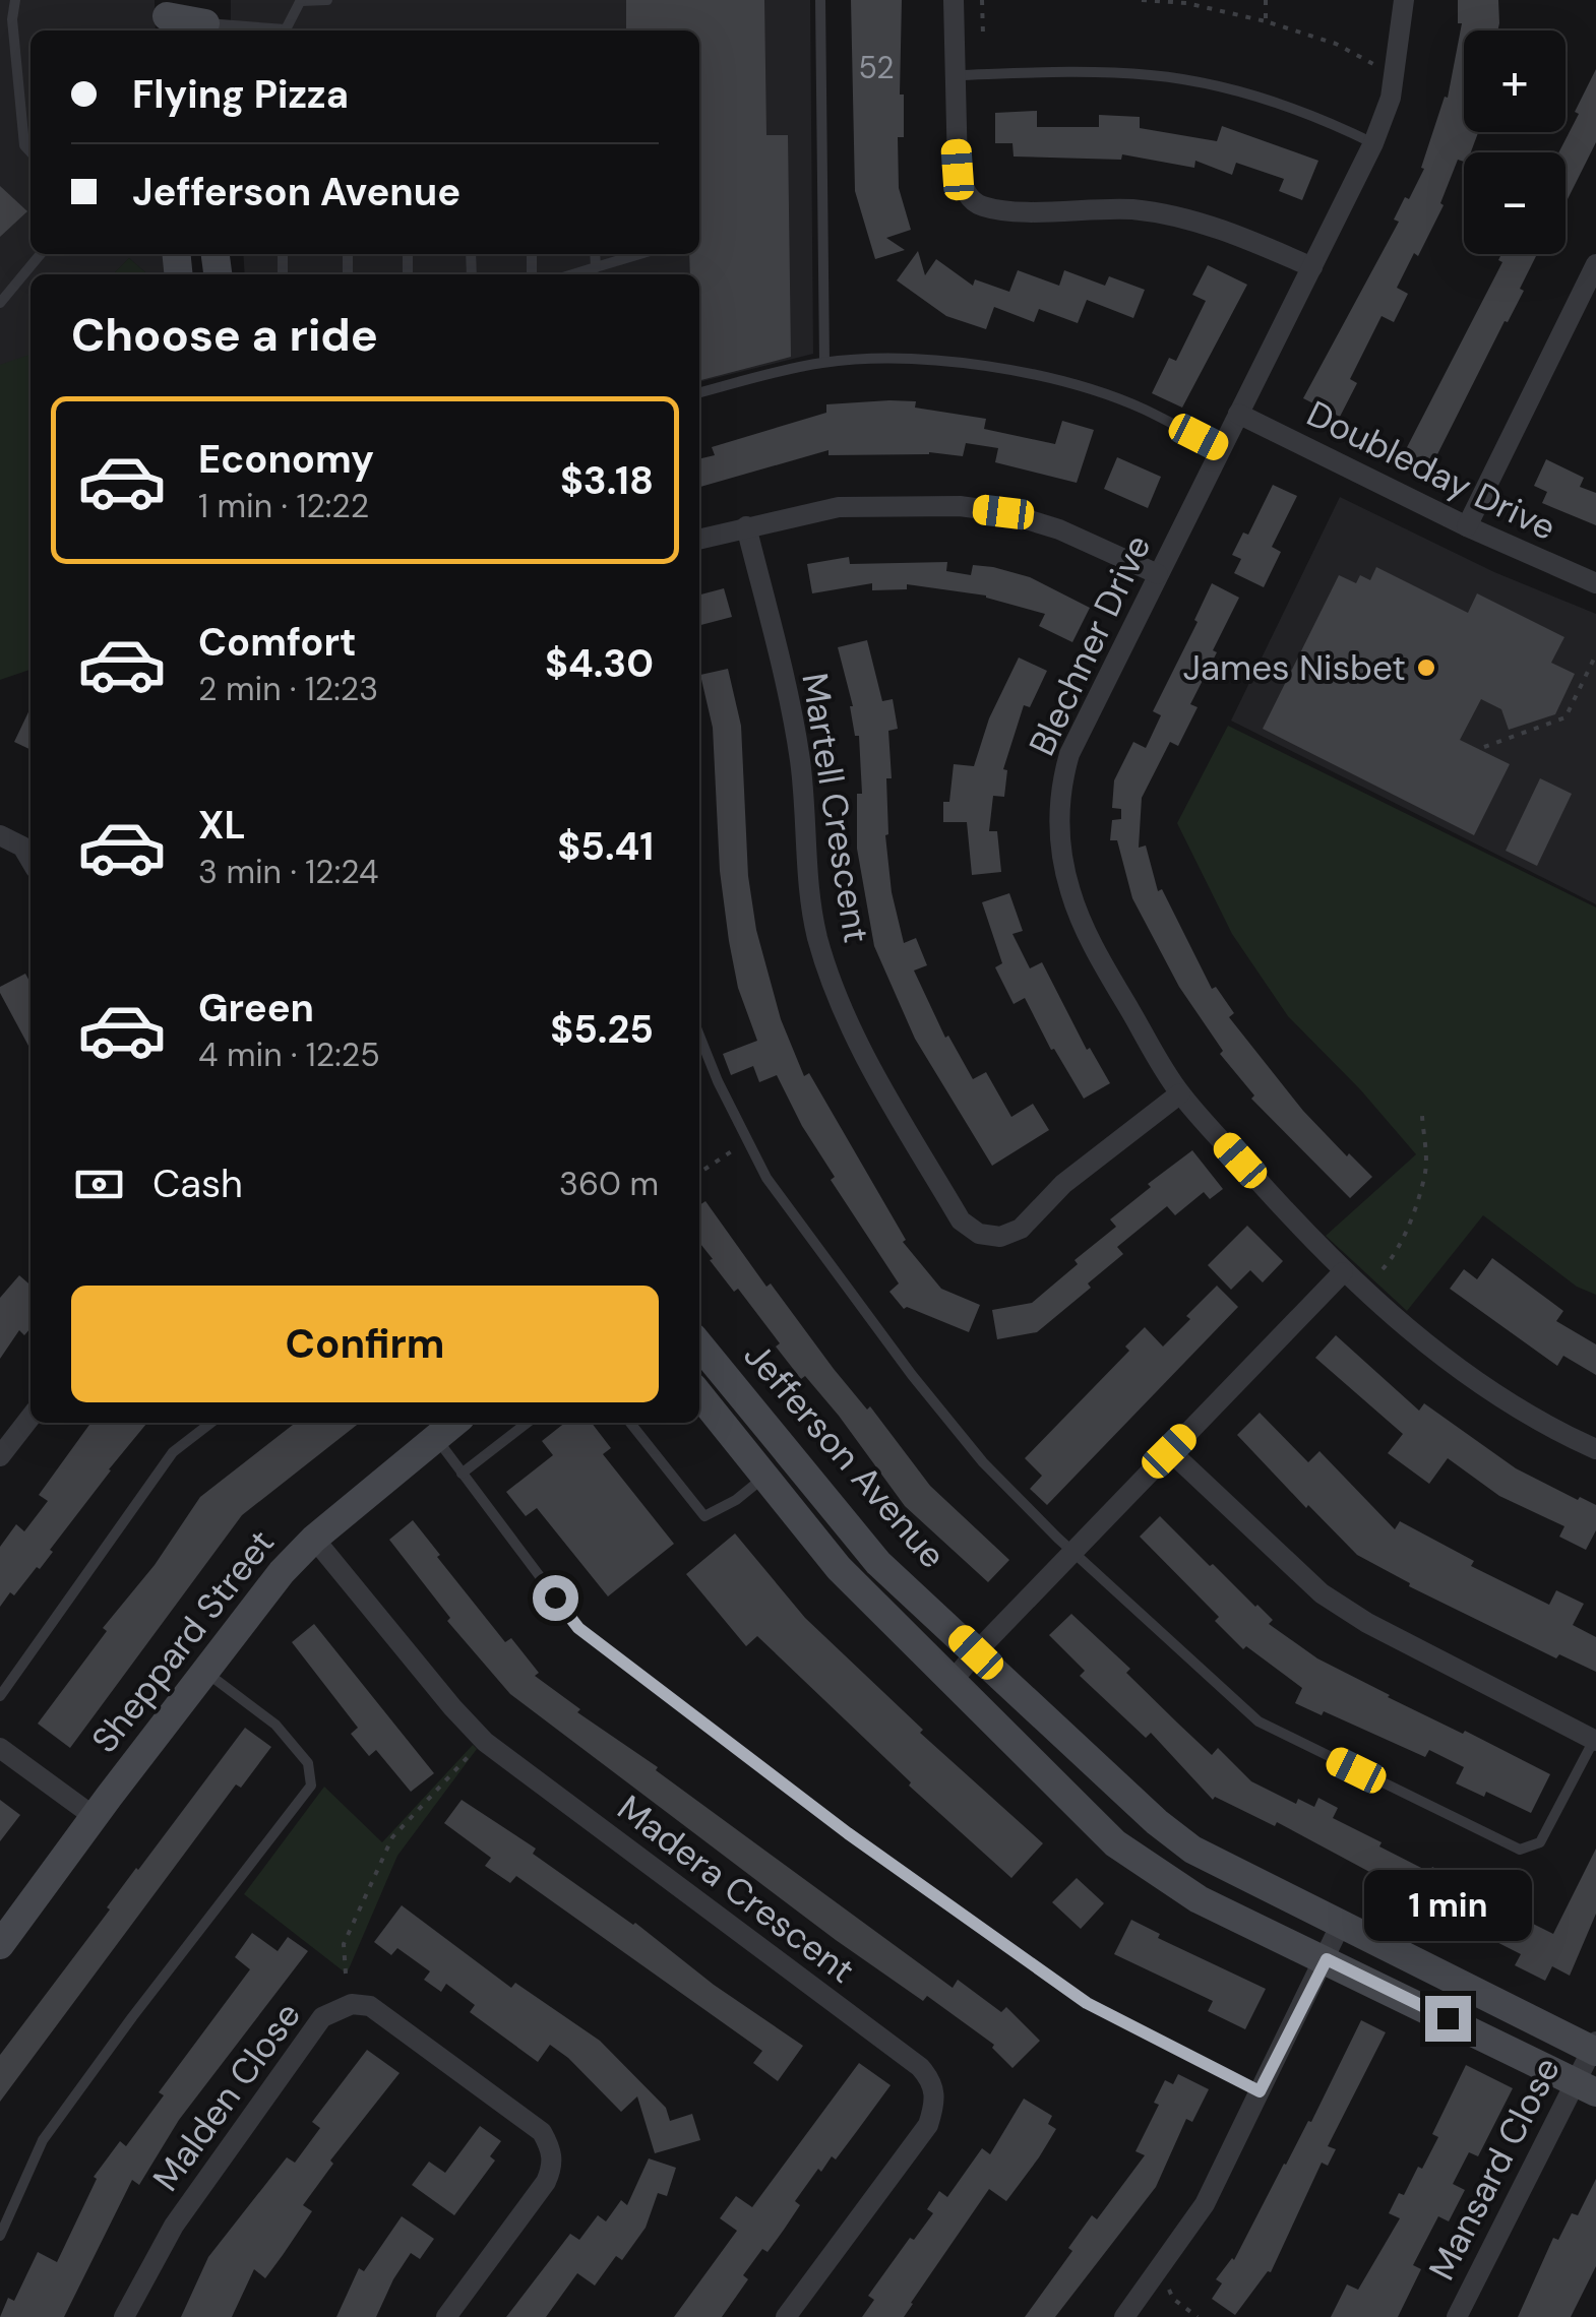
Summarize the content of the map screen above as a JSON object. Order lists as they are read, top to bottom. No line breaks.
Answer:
{"streets":{"street":["Doubleday Drive","Blechner Drive","Martell Crescent","Jefferson Avenue","Sheppard Street","Madera Crescent","Malden Close","Mansard Close"]},"crossings":[["Doubleday Drive","Blechner Drive"],["Blechner Drive","Martell Crescent"],["Jefferson Avenue","Mansard Close"],["Sheppard Street","Madera Crescent"]],"places":["James Nisbet"],"house_numbers":["52"],"page":{"map_buttons":["+","−"],"banner":["Flying Pizza","Jefferson Avenue"],"heading":"Choose a ride","list":[{"name":"Economy","note":"1 min · 12:22","value":"$3.18"},{"name":"Comfort","note":"2 min · 12:23","value":"$4.30"},{"name":"XL","note":"3 min · 12:24","value":"$5.41"},{"name":"Green","note":"4 min · 12:25","value":"$5.25"}],"pay":["Cash","360 m"],"buttons":"Confirm","bubble":"1 min"}}
